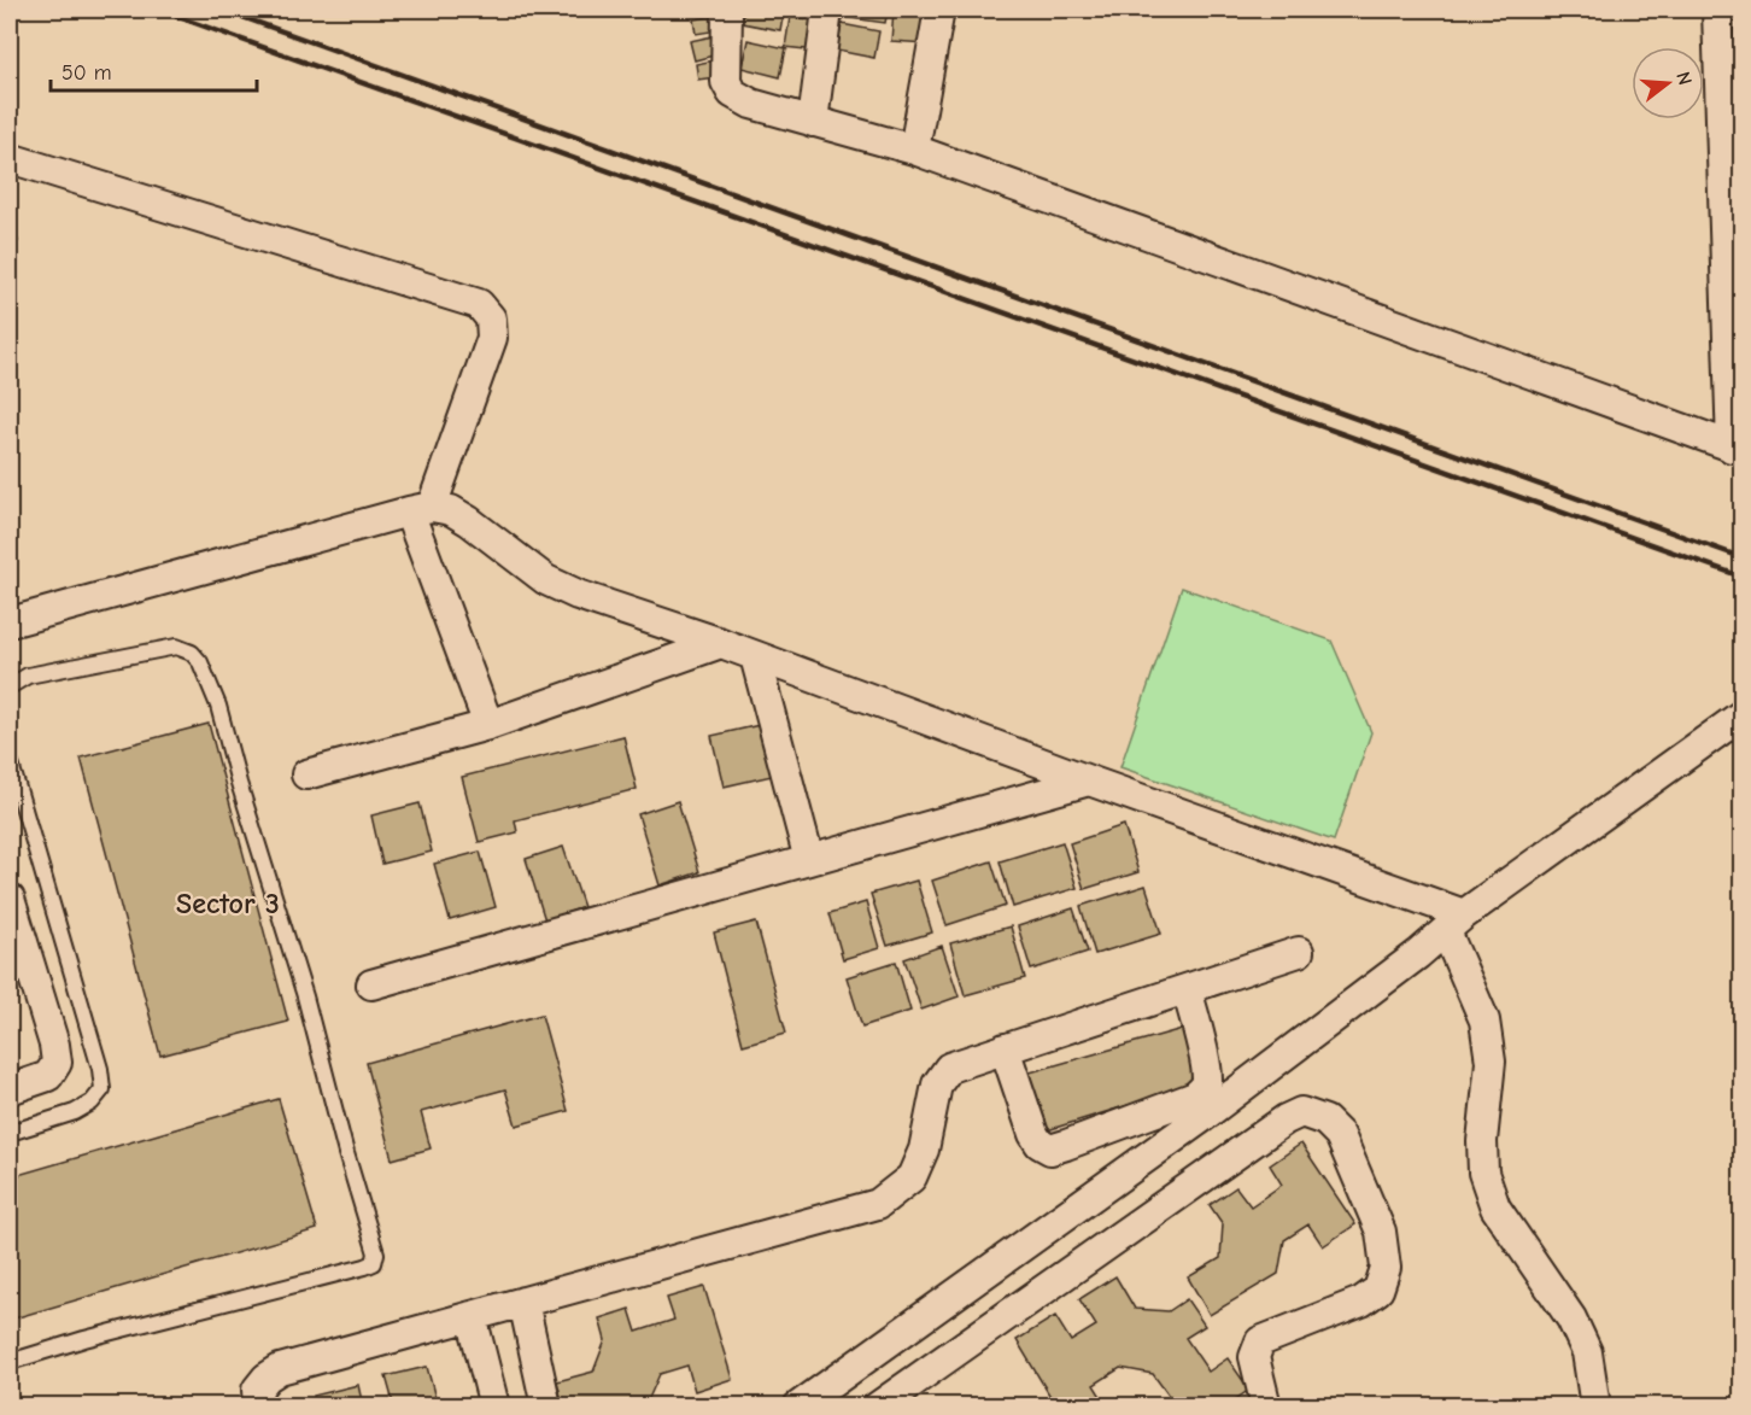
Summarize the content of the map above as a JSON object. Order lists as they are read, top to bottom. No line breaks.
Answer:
{"districts":["Sector 3"],"scale_bar":"50 m","north":"right"}
